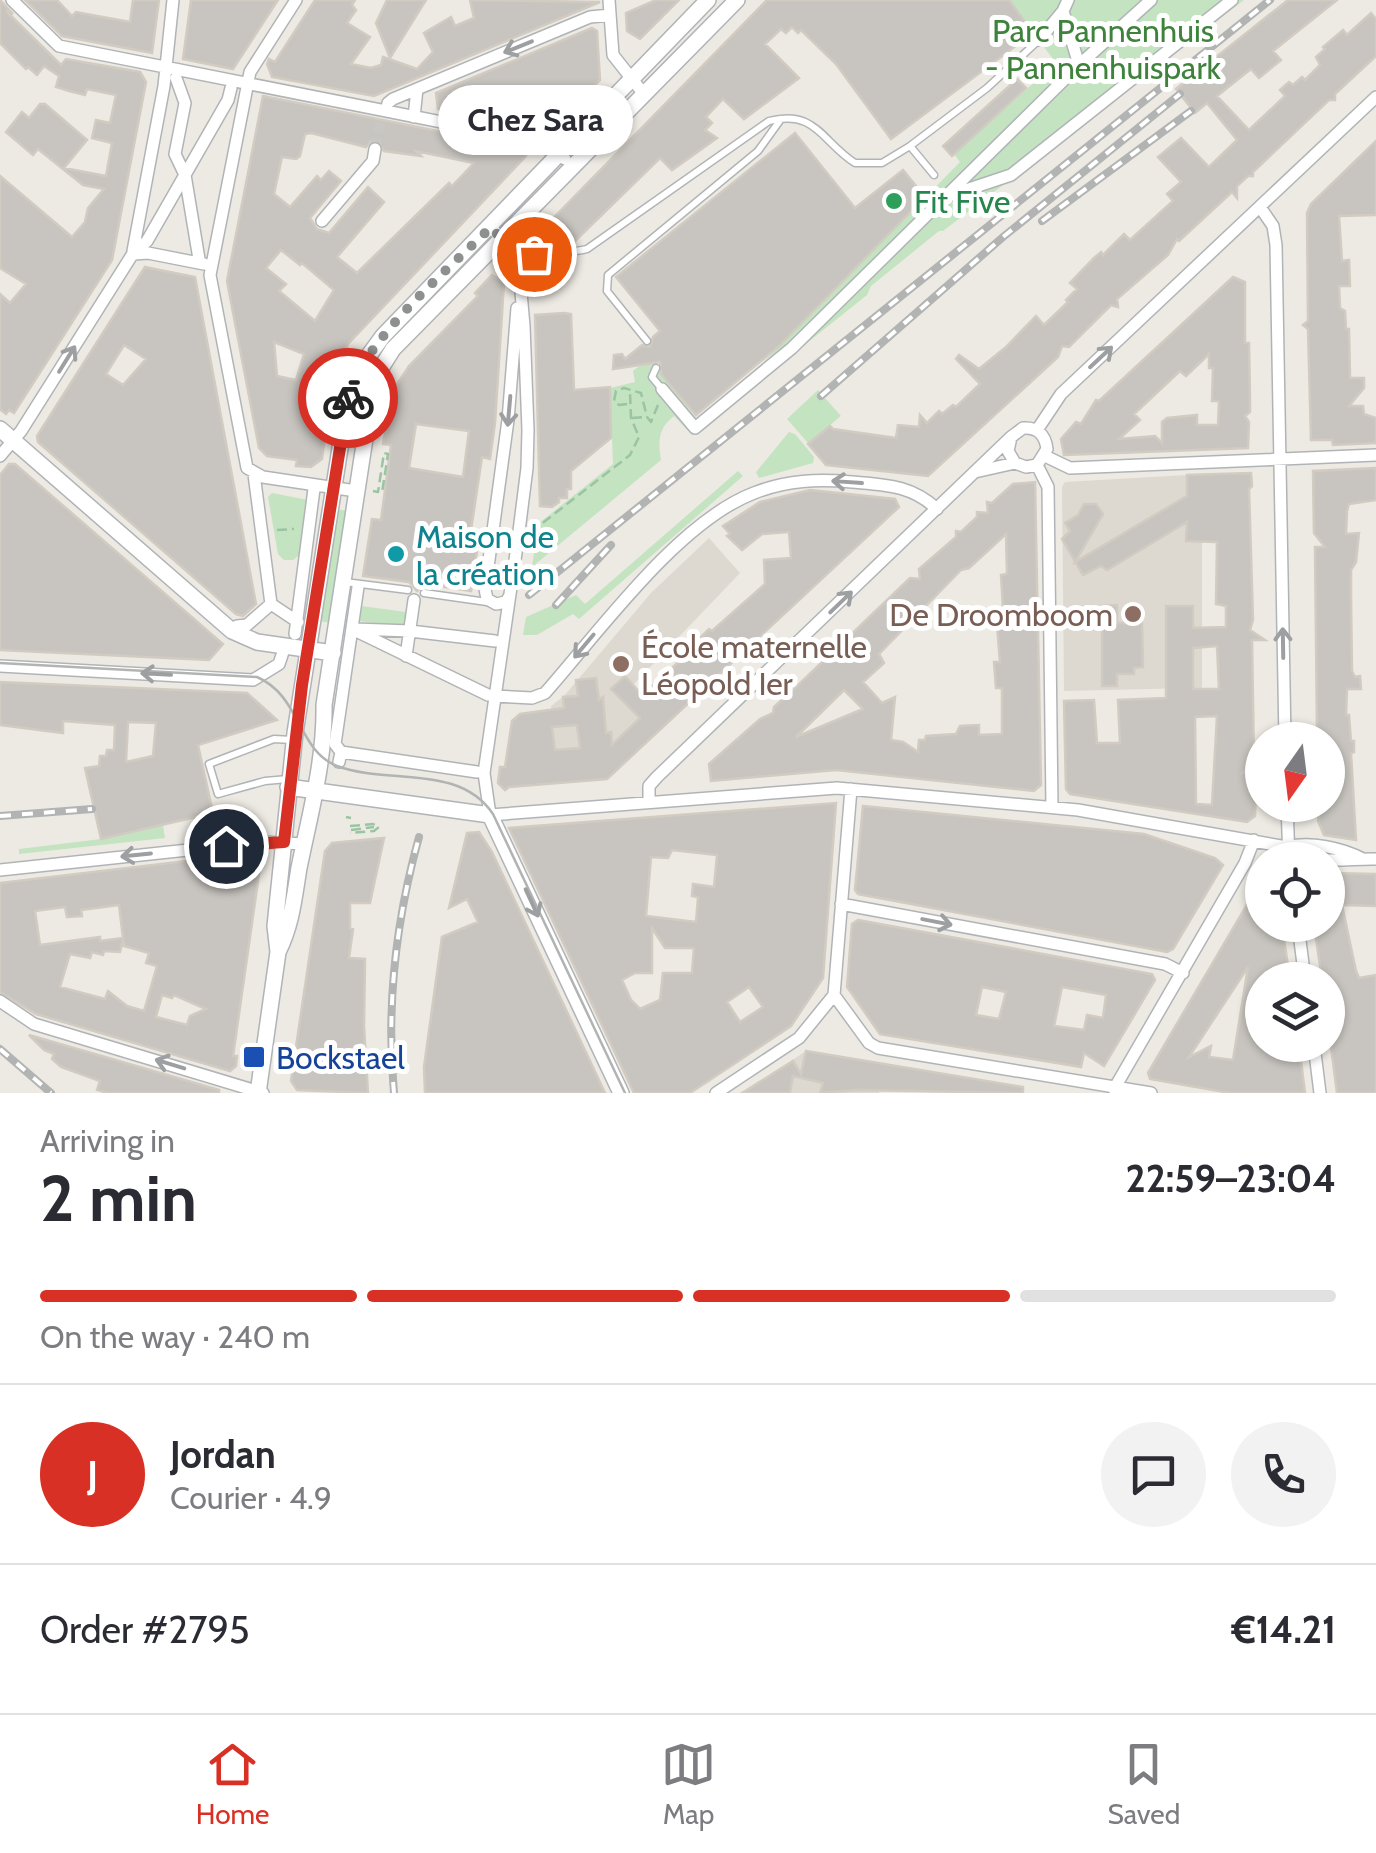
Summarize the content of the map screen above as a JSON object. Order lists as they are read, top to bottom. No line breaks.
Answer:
{"parks":["Parc Pannenhuis - Pannenhuispark"],"places":{"other":["Fit Five","Chez Sara","Maison de la création","De Droomboom","École maternelle Léopold Ier"],"transit":["Bockstael"]},"north":"bottom","page":{"bubble":"Chez Sara","heading":["2 min","Arriving in","22:59–23:04"],"panel":["Jordan","Courier · 4.9","Order #2795","€14.21"],"bar":"On the way · 240 m","round":"J","tabs":["Home","Map","Saved"]}}
